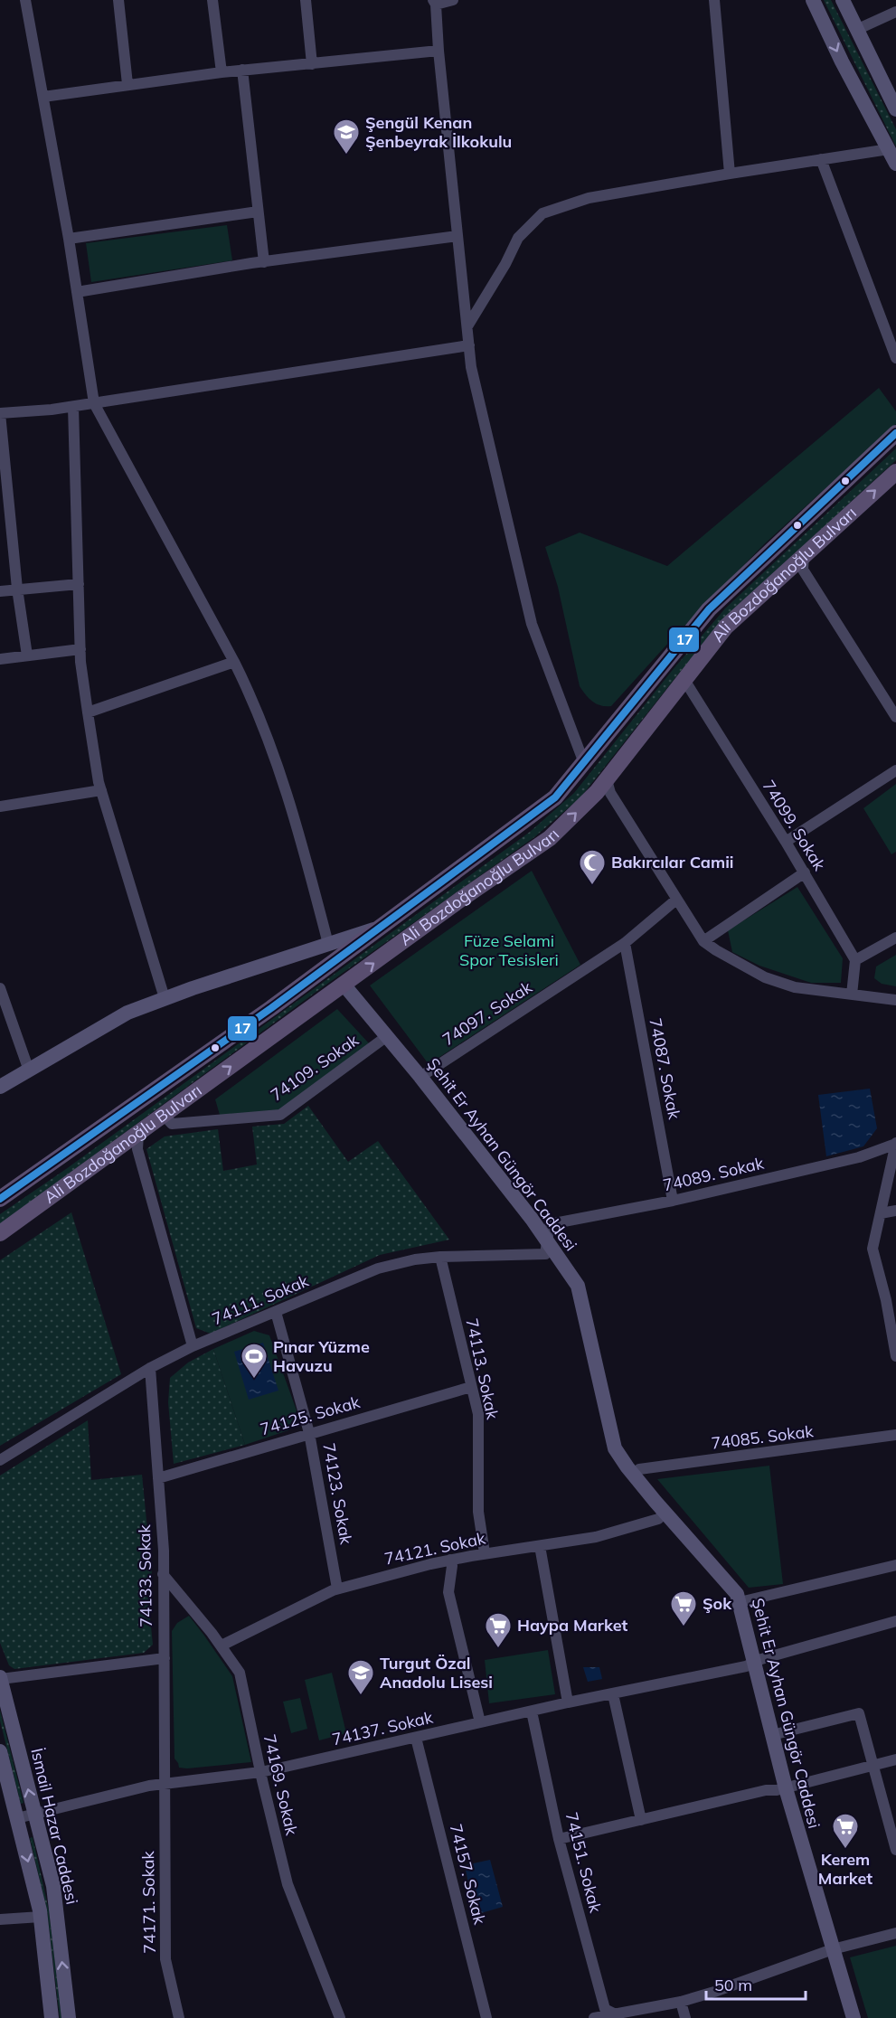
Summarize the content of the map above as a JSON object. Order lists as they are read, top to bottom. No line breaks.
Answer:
{"streets":{"main road":["Ali Bozdoğanoğlu Bulvarı"],"street":["74099. Sokak","74097. Sokak","74109. Sokak","74087. Sokak","Şehit Er Ayhan Güngör Caddesi","74089. Sokak","74111. Sokak","74113. Sokak","74125. Sokak","74085. Sokak","74123. Sokak","74121. Sokak","74133. Sokak","74137. Sokak","74169. Sokak","İsmail Hazar Caddesi","74151. Sokak","74157. Sokak","74171. Sokak"]},"crossings":[["Ali Bozdoğanoğlu Bulvarı","74099. Sokak"],["Ali Bozdoğanoğlu Bulvarı","74109. Sokak"],["Ali Bozdoğanoğlu Bulvarı","Şehit Er Ayhan Güngör Caddesi"],["74097. Sokak","74087. Sokak"],["74097. Sokak","Şehit Er Ayhan Güngör Caddesi"],["74109. Sokak","Şehit Er Ayhan Güngör Caddesi"],["74087. Sokak","74089. Sokak"],["Şehit Er Ayhan Güngör Caddesi","74089. Sokak"],["Şehit Er Ayhan Güngör Caddesi","74111. Sokak"],["Şehit Er Ayhan Güngör Caddesi","74085. Sokak"],["Şehit Er Ayhan Güngör Caddesi","74121. Sokak"],["Şehit Er Ayhan Güngör Caddesi","74137. Sokak"],["74089. Sokak","74111. Sokak"],["74111. Sokak","74113. Sokak"],["74111. Sokak","74123. Sokak"],["74111. Sokak","74133. Sokak"],["74113. Sokak","74125. Sokak"],["74113. Sokak","74121. Sokak"],["74125. Sokak","74123. Sokak"],["74125. Sokak","74133. Sokak"],["74123. Sokak","74121. Sokak"],["74121. Sokak","74169. Sokak"],["74133. Sokak","74137. Sokak"],["74133. Sokak","74169. Sokak"],["74133. Sokak","74171. Sokak"],["74137. Sokak","74169. Sokak"],["74137. Sokak","İsmail Hazar Caddesi"],["74137. Sokak","74151. Sokak"],["74137. Sokak","74157. Sokak"],["74137. Sokak","74171. Sokak"]],"parks":["Füze Selami Spor Tesisleri"],"places":{"school or university":["Şengül Kenan Şenbeyrak İlkokulu","Turgut Özal Anadolu Lisesi"],"mosque":["Bakırcılar Camii"],"sports":["Pınar Yüzme Havuzu"],"supermarket":["Şok","Haypa Market","Kerem Market"]},"lines":["transit line 17"],"scale_bar":"50 m"}
